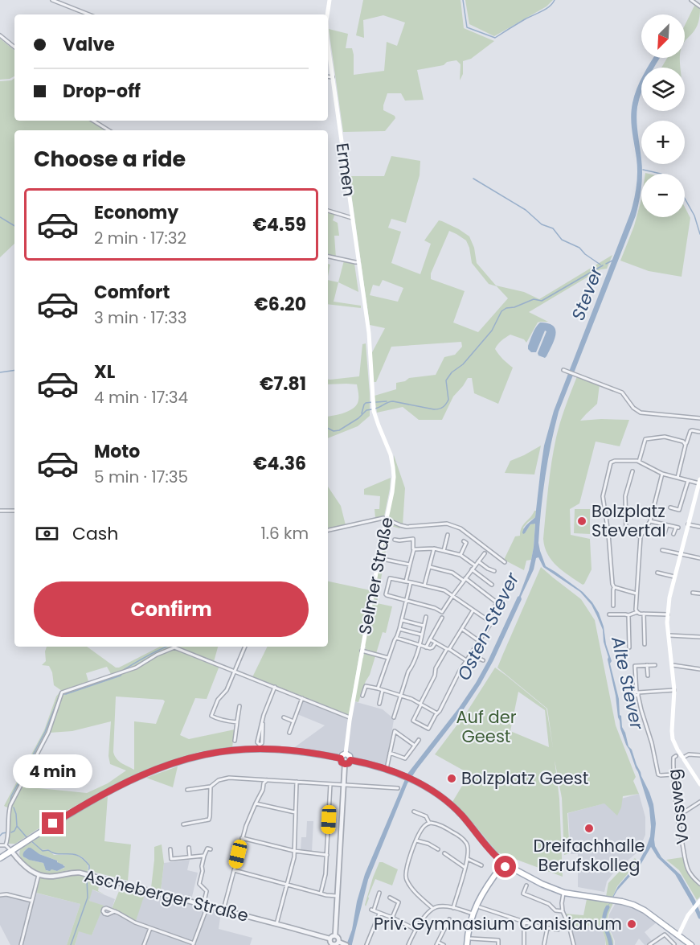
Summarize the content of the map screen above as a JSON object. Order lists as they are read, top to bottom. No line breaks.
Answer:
{"streets":{"main road":["Ermen","Selmer Straße"],"street":["Vossweg","Ascheberger Straße"]},"crossings":[["Ermen","Selmer Straße"]],"water":["Stever","Osten-Stever","Alte Stever"],"parks":["Auf der Geest"],"places":["Bolzplatz Stevertal","Bolzplatz Geest","Dreifachhalle Berufskolleg","Priv. Gymnasium Canisianum"],"north":"bottom left","page":{"map_buttons":["+","−"],"banner":["Valve","Drop-off"],"heading":"Choose a ride","list":[{"name":"Economy","note":"2 min · 17:32","value":"€4.59"},{"name":"Comfort","note":"3 min · 17:33","value":"€6.20"},{"name":"XL","note":"4 min · 17:34","value":"€7.81"},{"name":"Moto","note":"5 min · 17:35","value":"€4.36"}],"pay":["Cash","1.6 km"],"buttons":"Confirm","bubble":"4 min"}}
